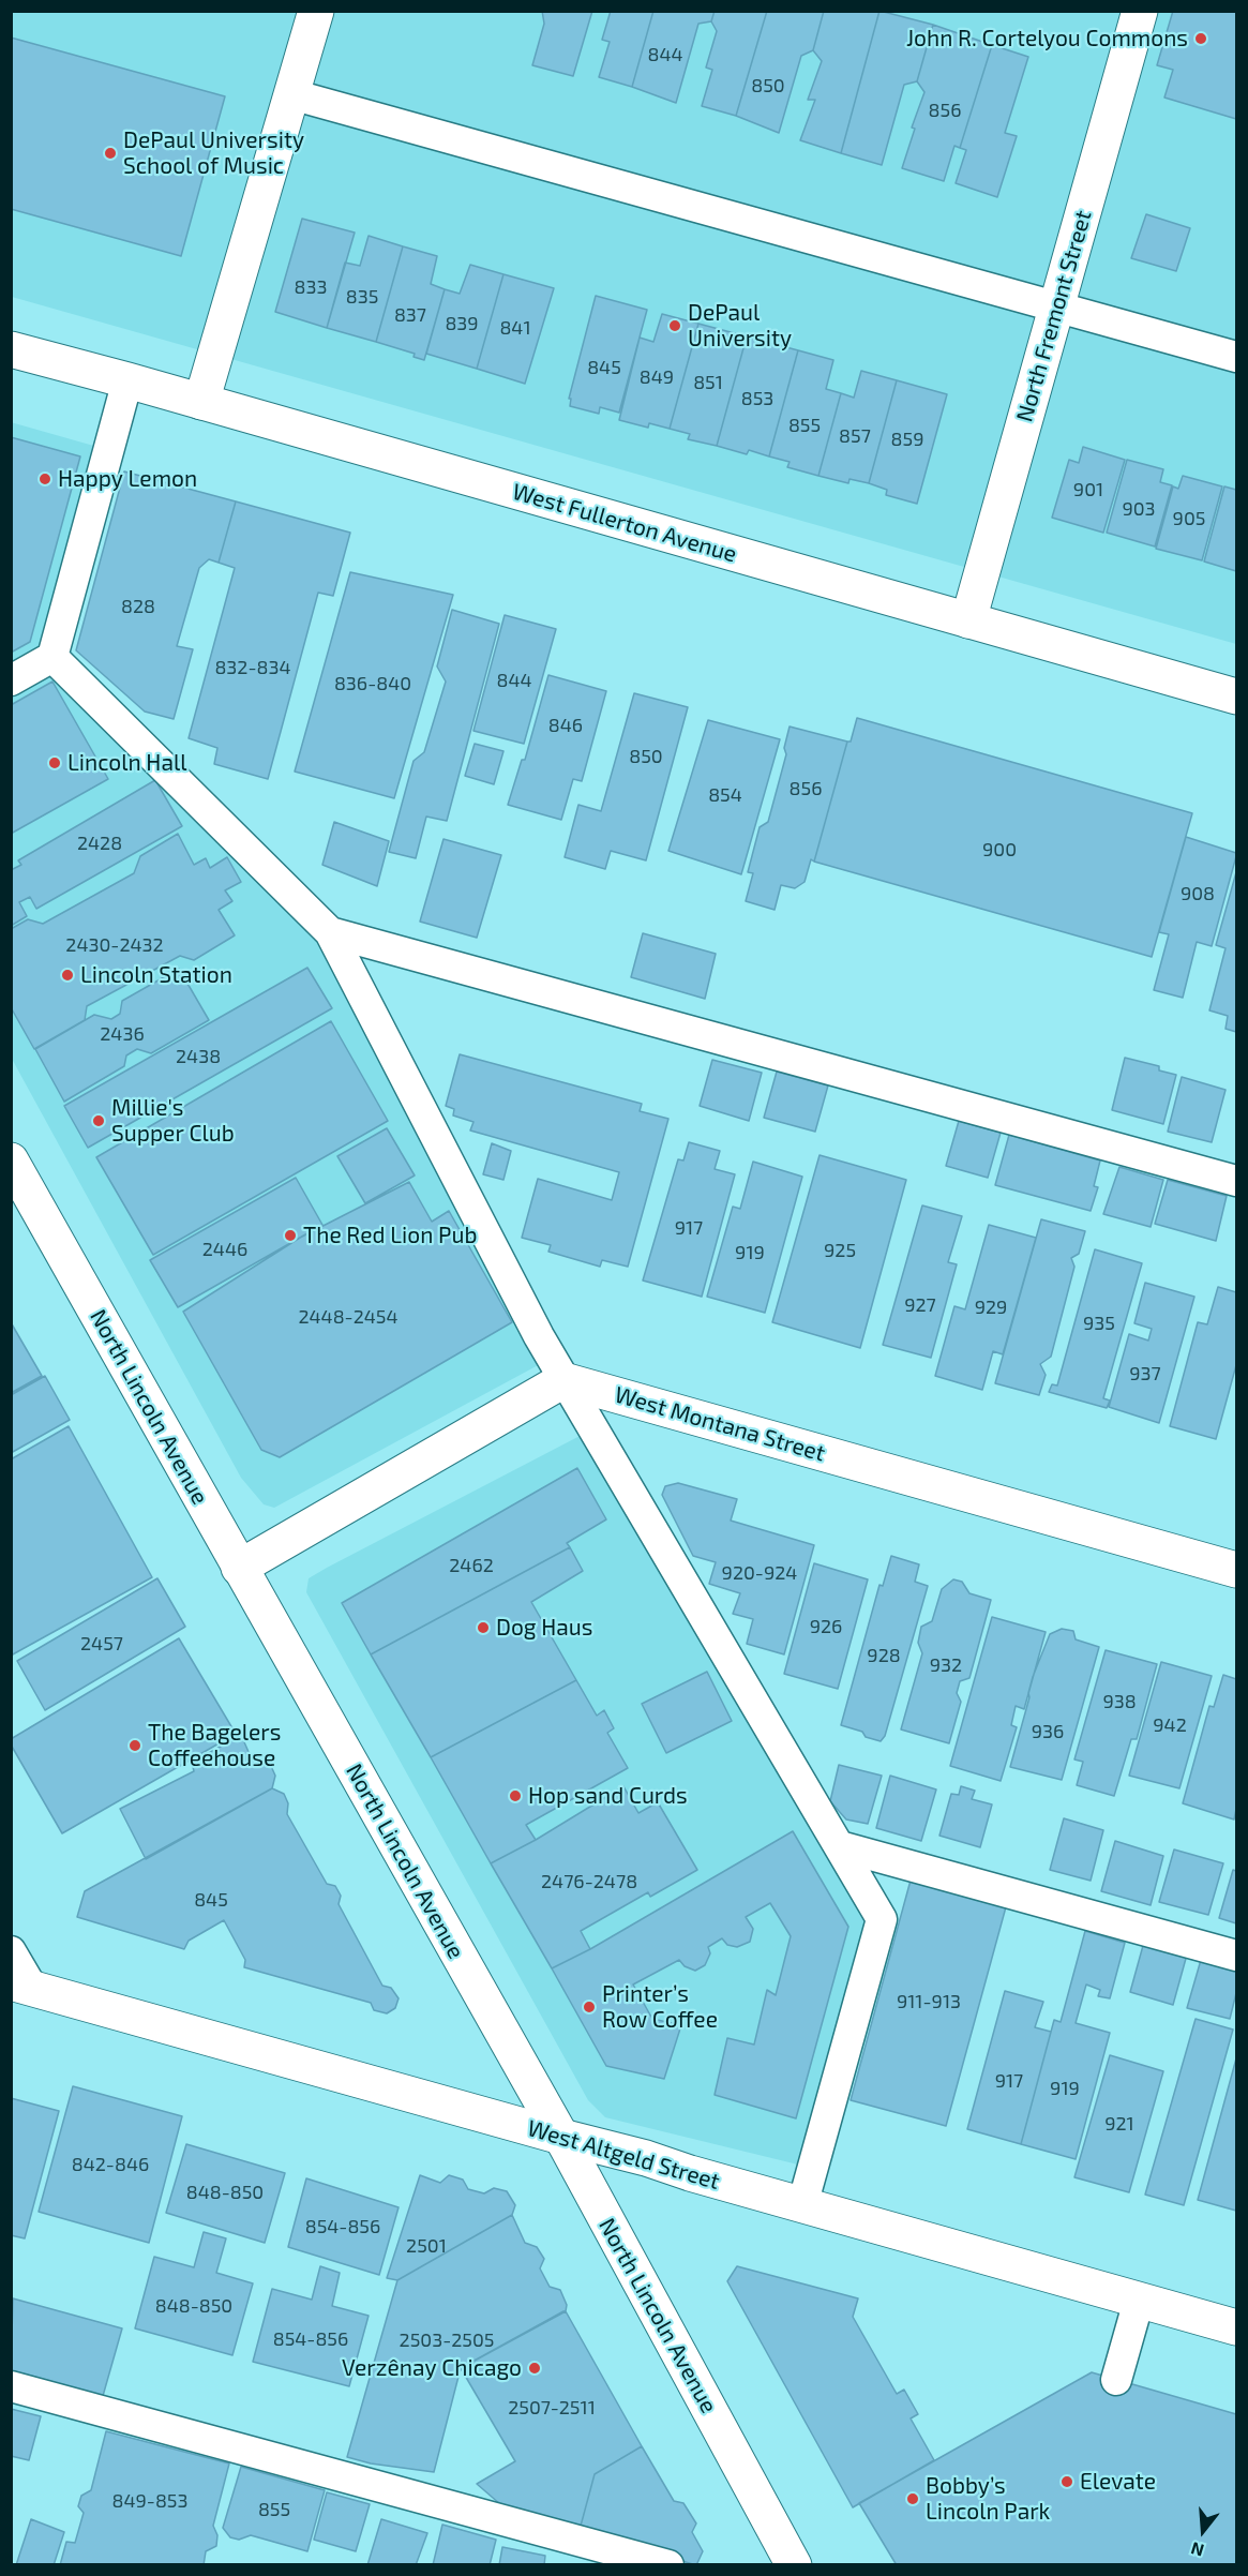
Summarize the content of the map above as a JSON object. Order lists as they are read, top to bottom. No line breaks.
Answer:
{"streets":{"street":["North Fremont Street","West Fullerton Avenue","North Lincoln Avenue","West Montana Street","West Altgeld Street"]},"crossings":[["North Fremont Street","West Fullerton Avenue"],["North Lincoln Avenue","West Altgeld Street"]],"places":["John R. Cortelyou Commons","DePaul University School of Music","DePaul University","Happy Lemon","Lincoln Hall","Lincoln Station","Millie's Supper Club","The Red Lion Pub","Dog Haus","The Bagelers Coffeehouse","Hop sand Curds","Printer’s Row Coffee","Verzênay Chicago","Elevate","Bobby’s Lincoln Park"],"house_numbers":["844","850","856","833","835","837","839","841","845","849","851","853","855","857","859","901","903","905","828","832-834","844","836-840","846","850","856","854","2428","900","908","2430-2432","2436","2438","917","2446","925","919","927","929","2448-2454","935","937","2462","920-924","926","2457","928","932","938","942","936","2476-2478","845","911-913","917","919","921","842-846","848-850","854-856","2501","848-850","854-856","2503-2505","2507-2511","849-853","855"],"north":"bottom"}
